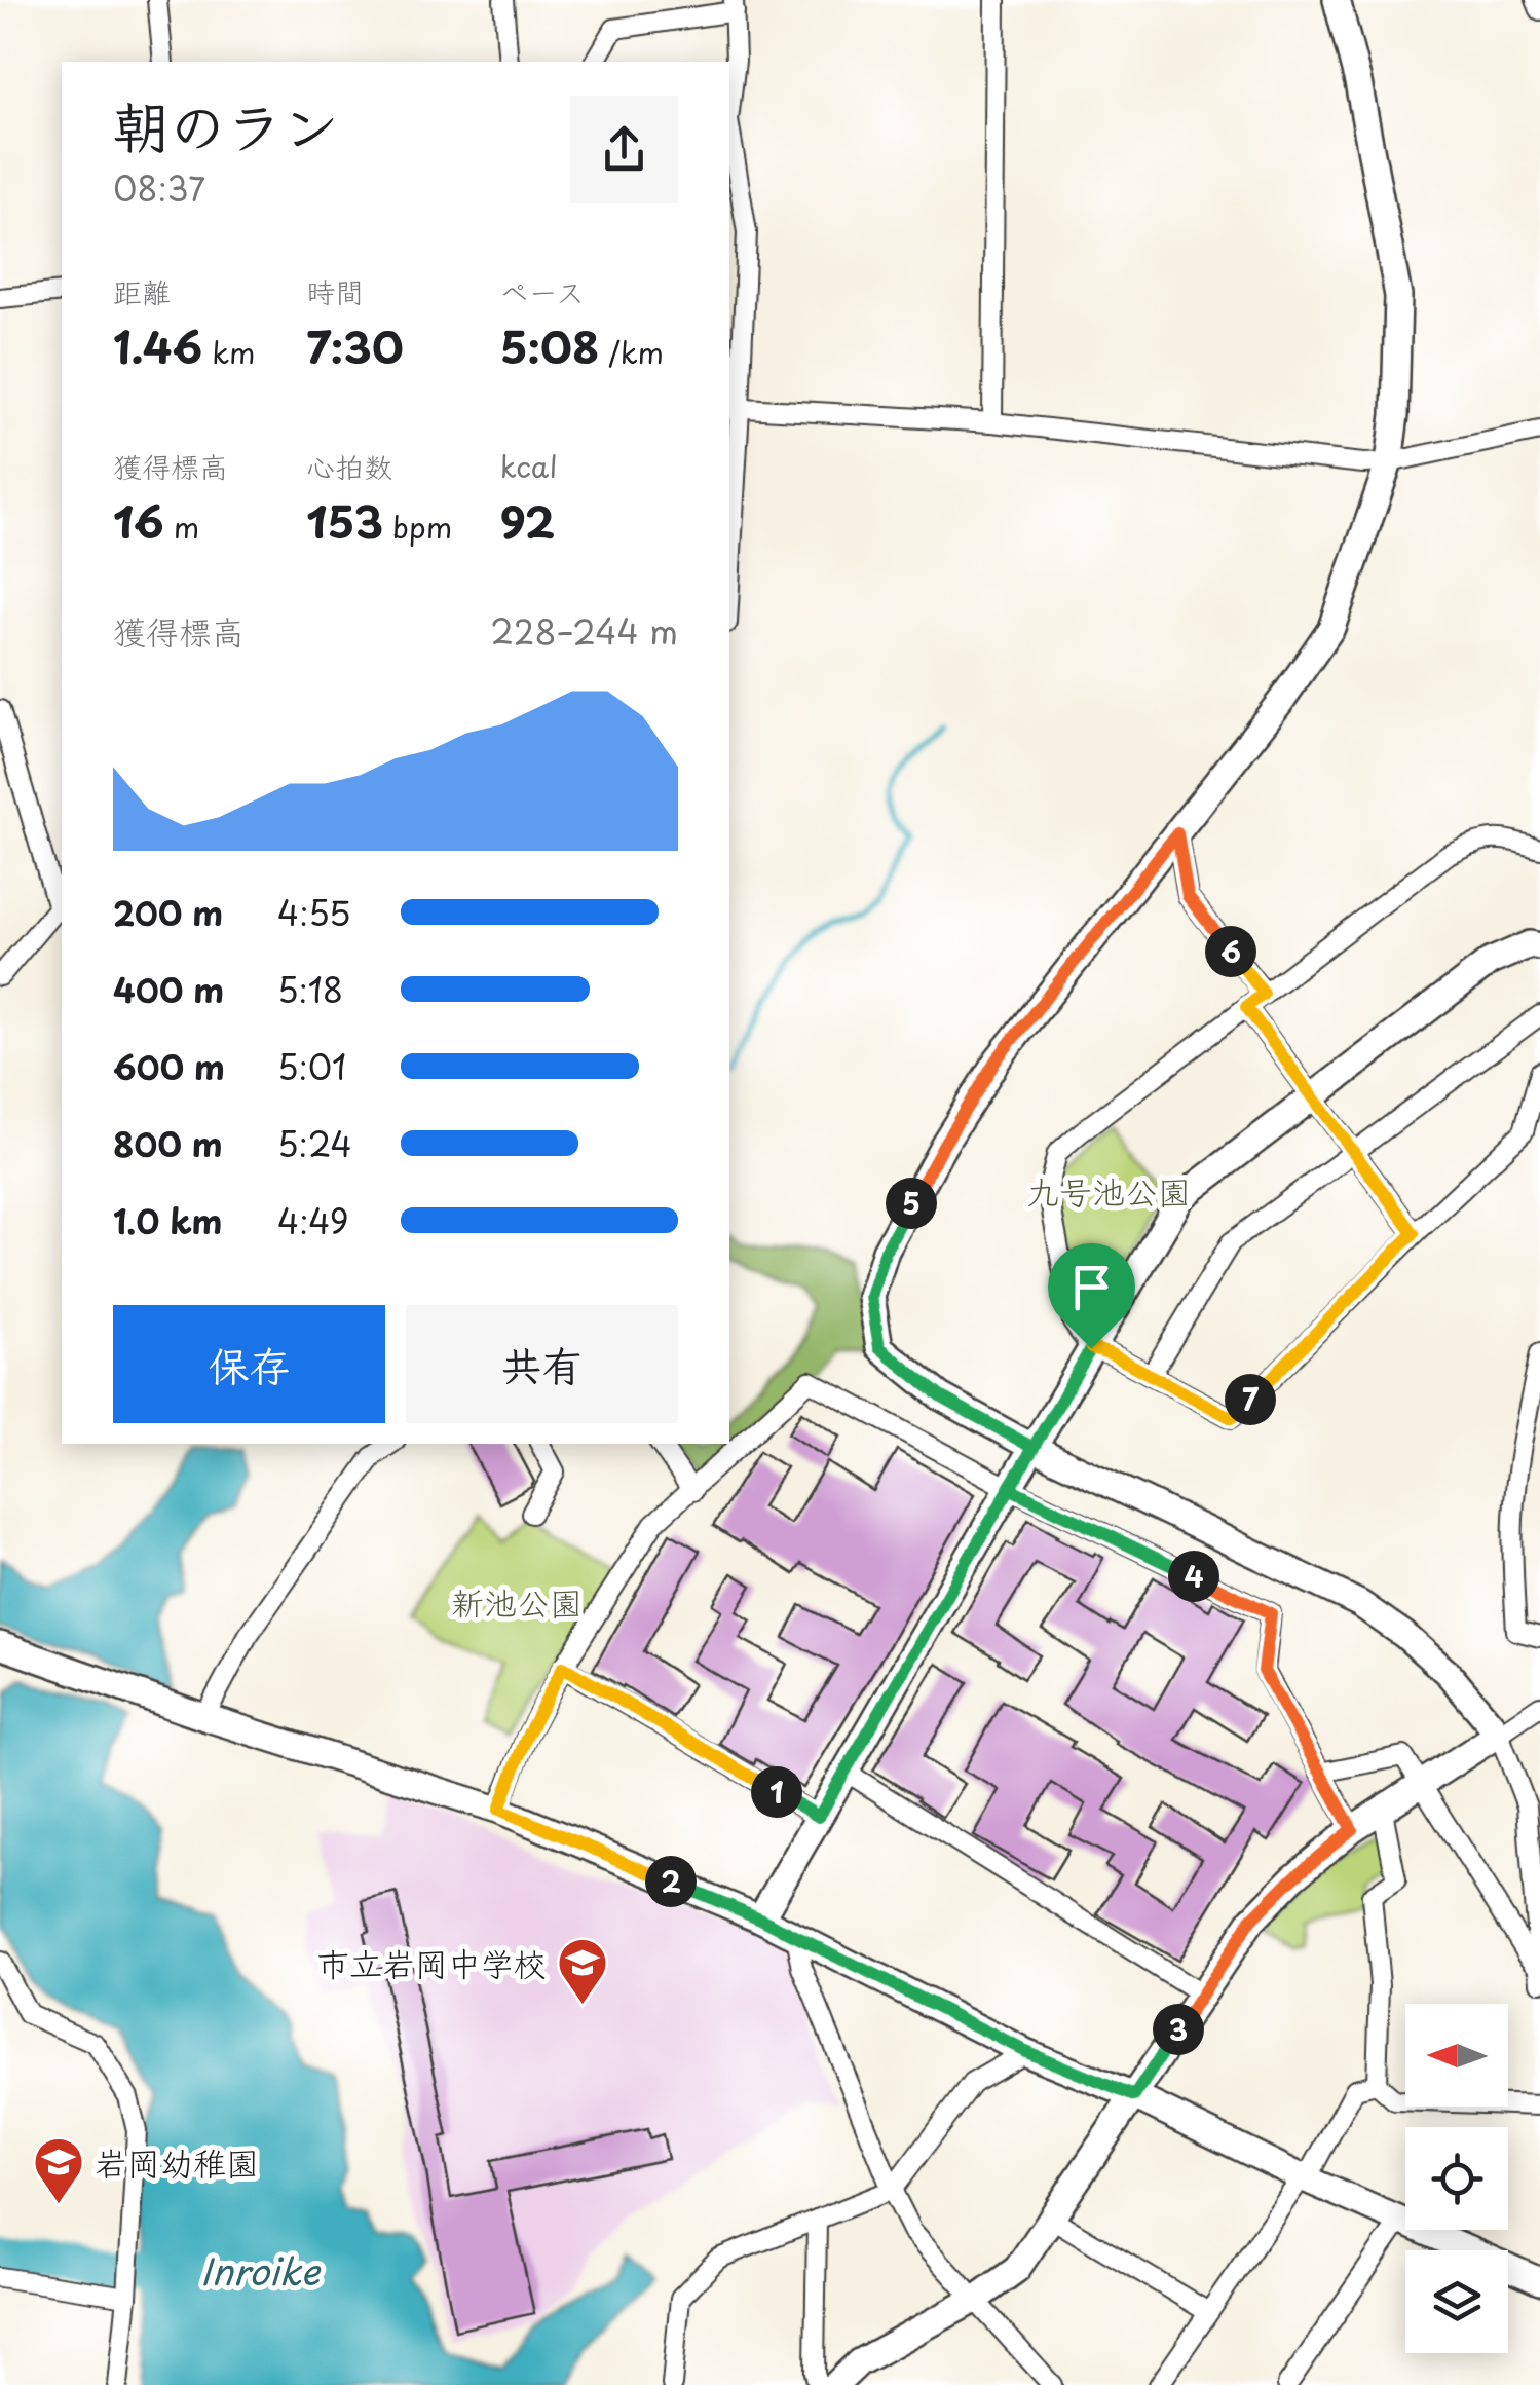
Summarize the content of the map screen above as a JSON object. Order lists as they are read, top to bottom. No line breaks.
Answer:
{"water":["Inroike"],"parks":["九号池公園","新池公園"],"places":{"school or university":["市立岩岡中学校","岩岡幼稚園"]},"north":"left","page":{"heading":["朝のラン","08:37"],"stats":[["距離","1.46 km"],["時間","7:30"],["ペース","5:08 /km"],["獲得標高","16 m"],["心拍数","153 bpm"],["kcal","92"]],"chart":["獲得標高","228–244 m"],"list":[{"name":"200 m","note":"4:55"},{"name":"400 m","note":"5:18"},{"name":"600 m","note":"5:01"},{"name":"800 m","note":"5:24"},{"name":"1.0 km","note":"4:49"}],"pins":["6","5","7","4","1","2","3"],"buttons":["保存","共有"]}}
